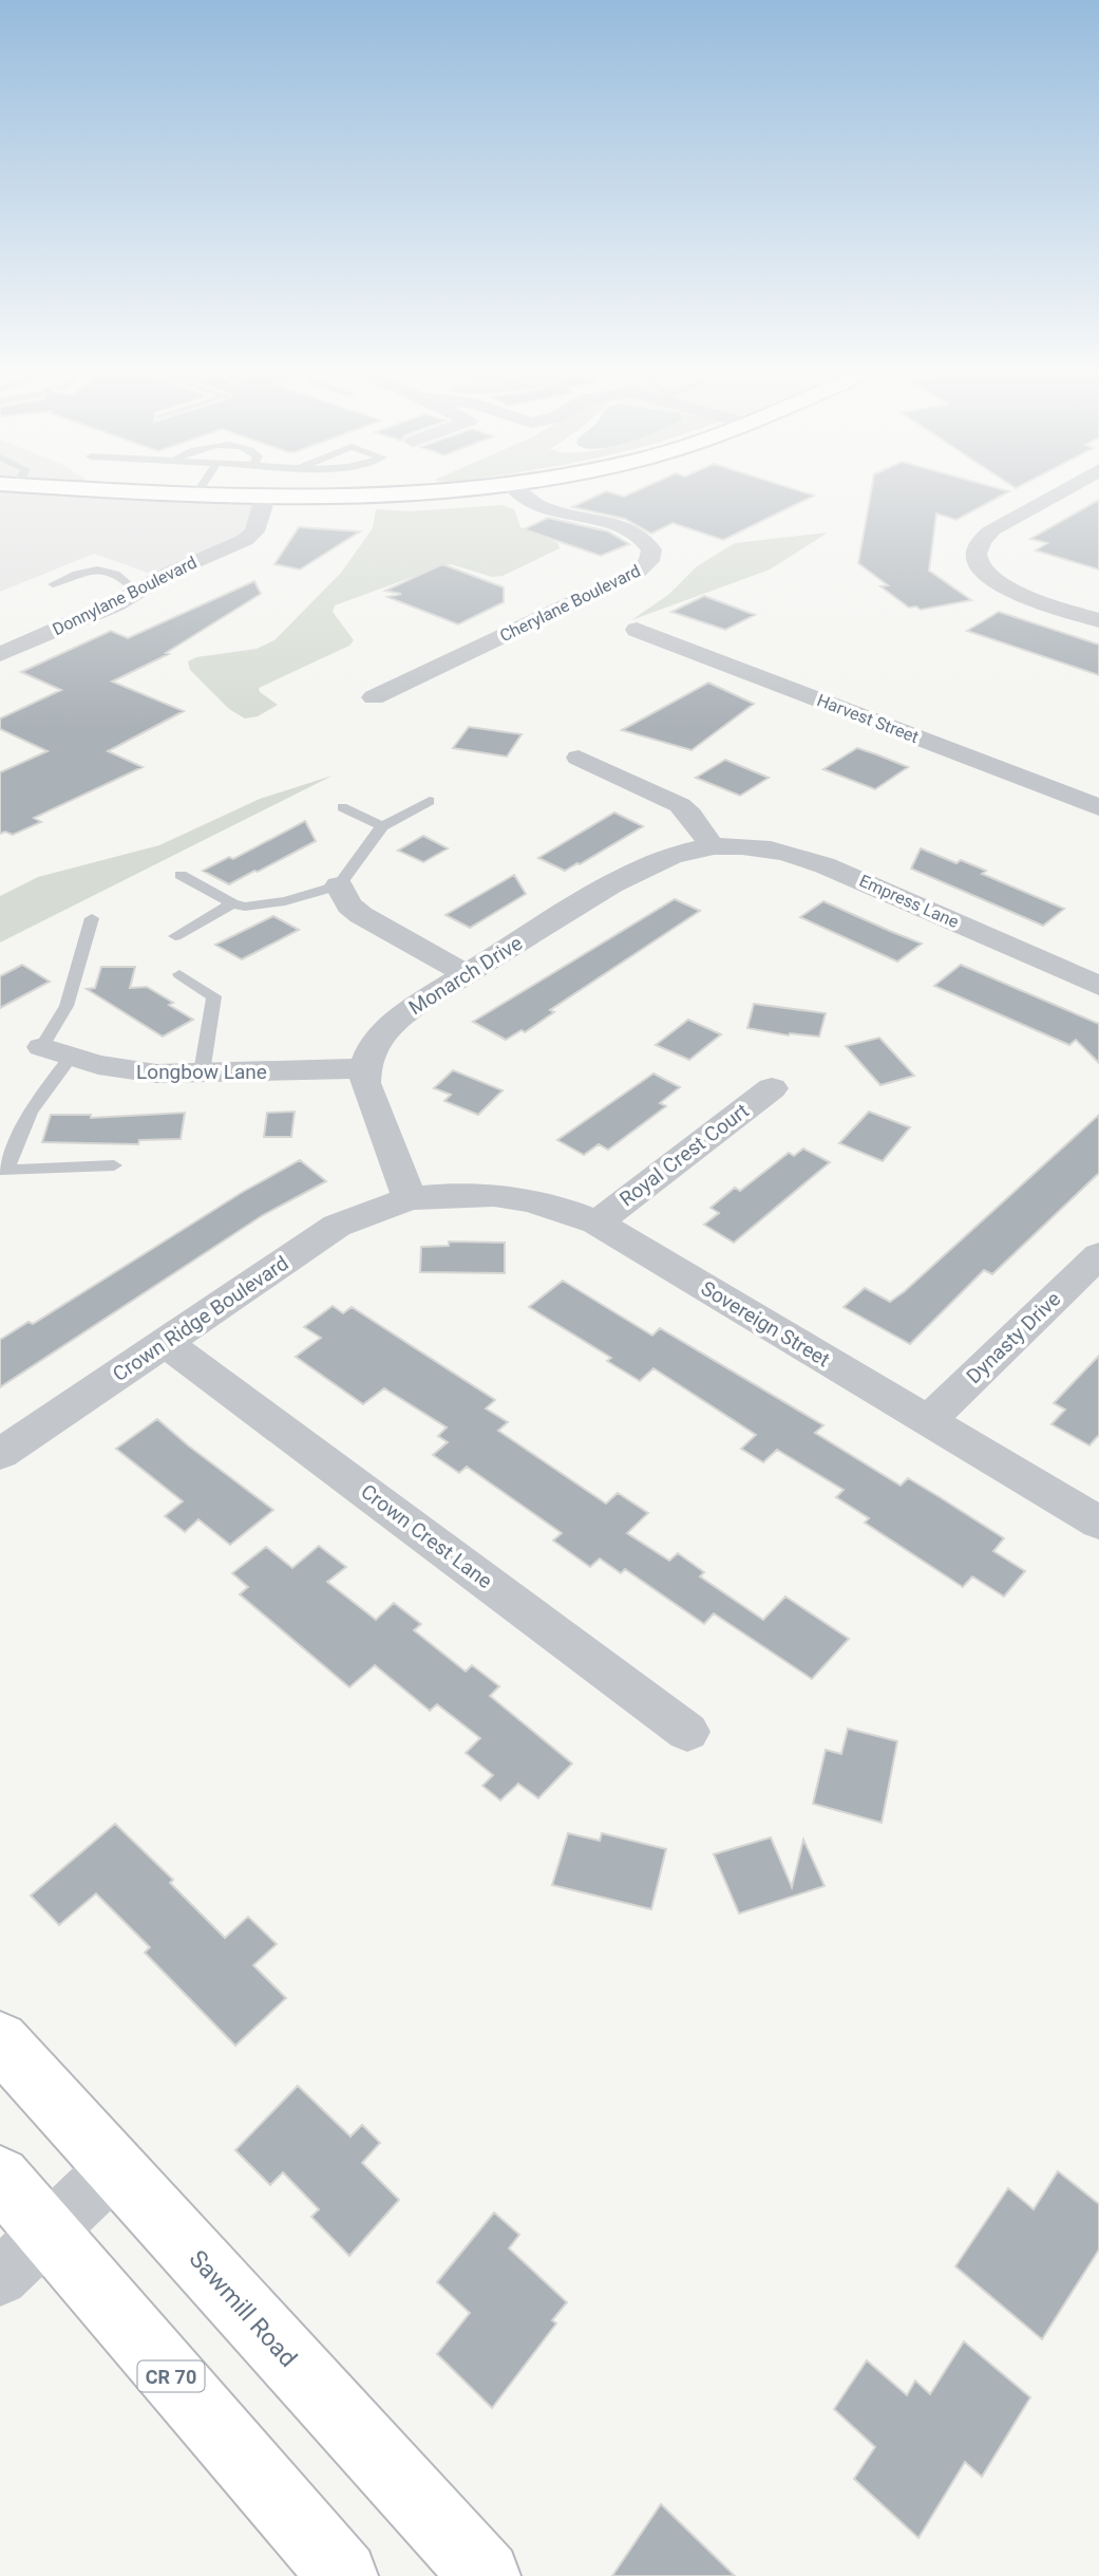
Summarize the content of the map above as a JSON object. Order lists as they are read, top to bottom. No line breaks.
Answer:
{"streets":{"main road":["Sawmill Road","CR 70"],"street":["Donnylane Boulevard","Cherylane Boulevard","Harvest Street","Empress Lane","Monarch Drive","Longbow Lane","Royal Crest Court","Crown Ridge Boulevard","Sovereign Street","Dynasty Drive","Crown Crest Lane"]},"crossings":[["Empress Lane","Monarch Drive"],["Monarch Drive","Longbow Lane"],["Royal Crest Court","Sovereign Street"],["Crown Ridge Boulevard","Sovereign Street"],["Crown Ridge Boulevard","Crown Crest Lane"],["Sovereign Street","Dynasty Drive"]]}
